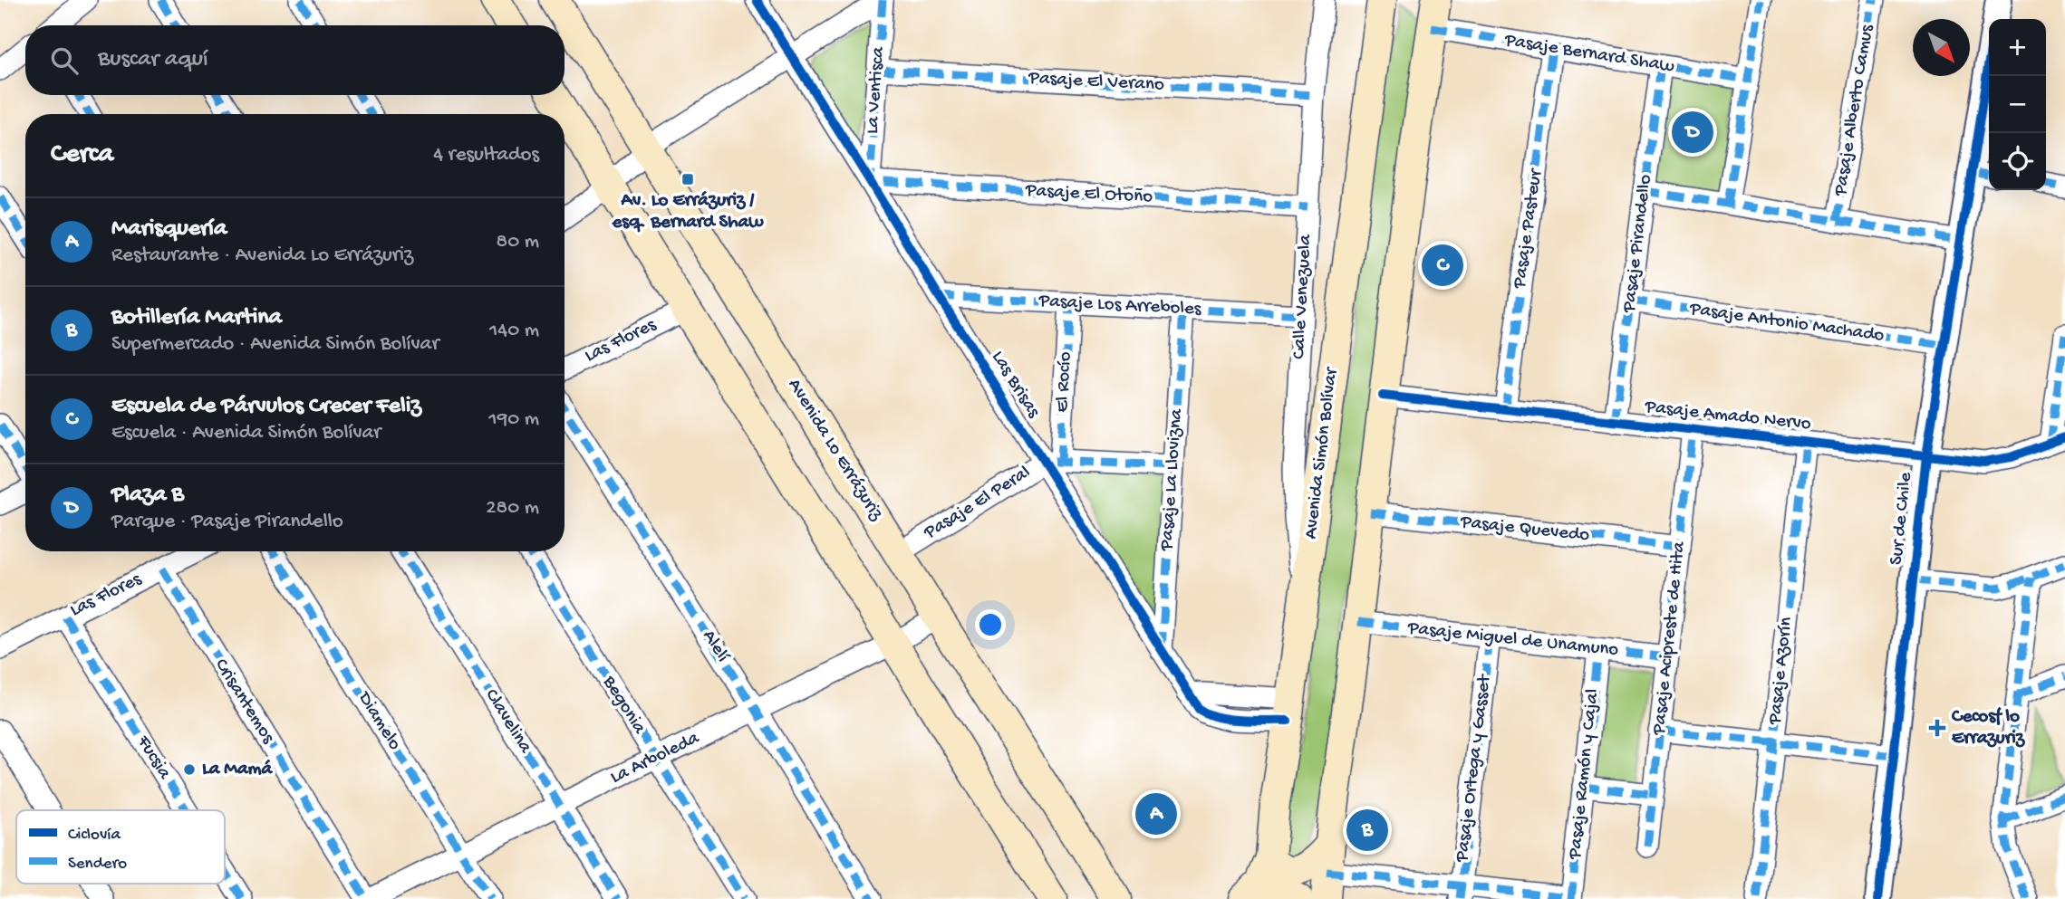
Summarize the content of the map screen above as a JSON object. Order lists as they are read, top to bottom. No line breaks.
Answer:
{"streets":{"main road":["Avenida Lo Errázuriz","Avenida Simón Bolívar"],"street":["Pasaje Bernard Shaw","Pasaje El Verano","La Ventisca","Pasaje Alberto Camus","Pasaje El Otoño","Pasaje Pasteur","Pasaje Pirandello","Calle Venezuela","Pasaje Los Arreboles","Pasaje Antonio Machado","Las Flores","El Rocío","Las Brisas","Pasaje Amado Nervo","Pasaje La Llovizna","Pasaje El Peral","Sur de Chile","Pasaje Quevedo","Pasaje Acipreste de Hita","Pasaje Miguel de Unamuno","Alelí","Pasaje Azorín","Crisantemos","Begonia","Diamelo","Clavelina","Fucsia","La Arboleda","Pasaje Ortega y Gasset","Pasaje Ramón y Cajal"]},"crossings":[["Pasaje Bernard Shaw","Pasaje Pasteur"],["Pasaje Bernard Shaw","Pasaje Pirandello"],["Pasaje El Verano","La Ventisca"],["Pasaje El Verano","Calle Venezuela"],["La Ventisca","Pasaje El Otoño"],["La Ventisca","Las Brisas"],["Pasaje El Otoño","Calle Venezuela"],["Pasaje El Otoño","Las Brisas"],["Pasaje Pasteur","Pasaje Amado Nervo"],["Pasaje Pirandello","Pasaje Antonio Machado"],["Pasaje Pirandello","Pasaje Amado Nervo"],["Calle Venezuela","Pasaje Los Arreboles"],["Calle Venezuela","Avenida Simón Bolívar"],["Pasaje Los Arreboles","El Rocío"],["Pasaje Los Arreboles","Las Brisas"],["Pasaje Los Arreboles","Pasaje La Llovizna"],["Pasaje Antonio Machado","Sur de Chile"],["Las Flores","Crisantemos"],["Las Flores","Fucsia"],["El Rocío","Las Brisas"],["El Rocío","Pasaje El Peral"],["Las Brisas","Avenida Simón Bolívar"],["Las Brisas","Pasaje La Llovizna"],["Las Brisas","Pasaje El Peral"],["Pasaje Amado Nervo","Sur de Chile"],["Pasaje Amado Nervo","Pasaje Acipreste de Hita"],["Pasaje Amado Nervo","Pasaje Azorín"],["Avenida Lo Errázuriz","Pasaje El Peral"],["Avenida Lo Errázuriz","La Arboleda"],["Pasaje Quevedo","Pasaje Acipreste de Hita"],["Pasaje Acipreste de Hita","Pasaje Miguel de Unamuno"],["Pasaje Miguel de Unamuno","Pasaje Ortega y Gasset"],["Pasaje Miguel de Unamuno","Pasaje Ramón y Cajal"],["Alelí","La Arboleda"],["Crisantemos","La Arboleda"],["Begonia","La Arboleda"],["Diamelo","La Arboleda"],["Clavelina","La Arboleda"]],"places":{"transit":["Av. Lo Errázuriz / esq. Bernard Shaw"],"health":["Cecosf lo Errazuriz"],"other":["La Mamá"]},"legend":["Ciclovía","Sendero"],"north":"bottom right","page":{"map_buttons":["+","−"],"search":"Buscar aquí","pins":["D","C","A","B"],"heading":["Cerca","4 resultados"],"list":[{"mark":"A","name":"Marisquería","note":"Restaurante · Avenida Lo Errázuriz","value":"80 m"},{"mark":"B","name":"Botillería Martina","note":"Supermercado · Avenida Simón Bolívar","value":"140 m"},{"mark":"C","name":"Escuela de Párvulos Crecer Feliz","note":"Escuela · Avenida Simón Bolívar","value":"190 m"},{"mark":"D","name":"Plaza B","note":"Parque · Pasaje Pirandello","value":"280 m"}]}}
